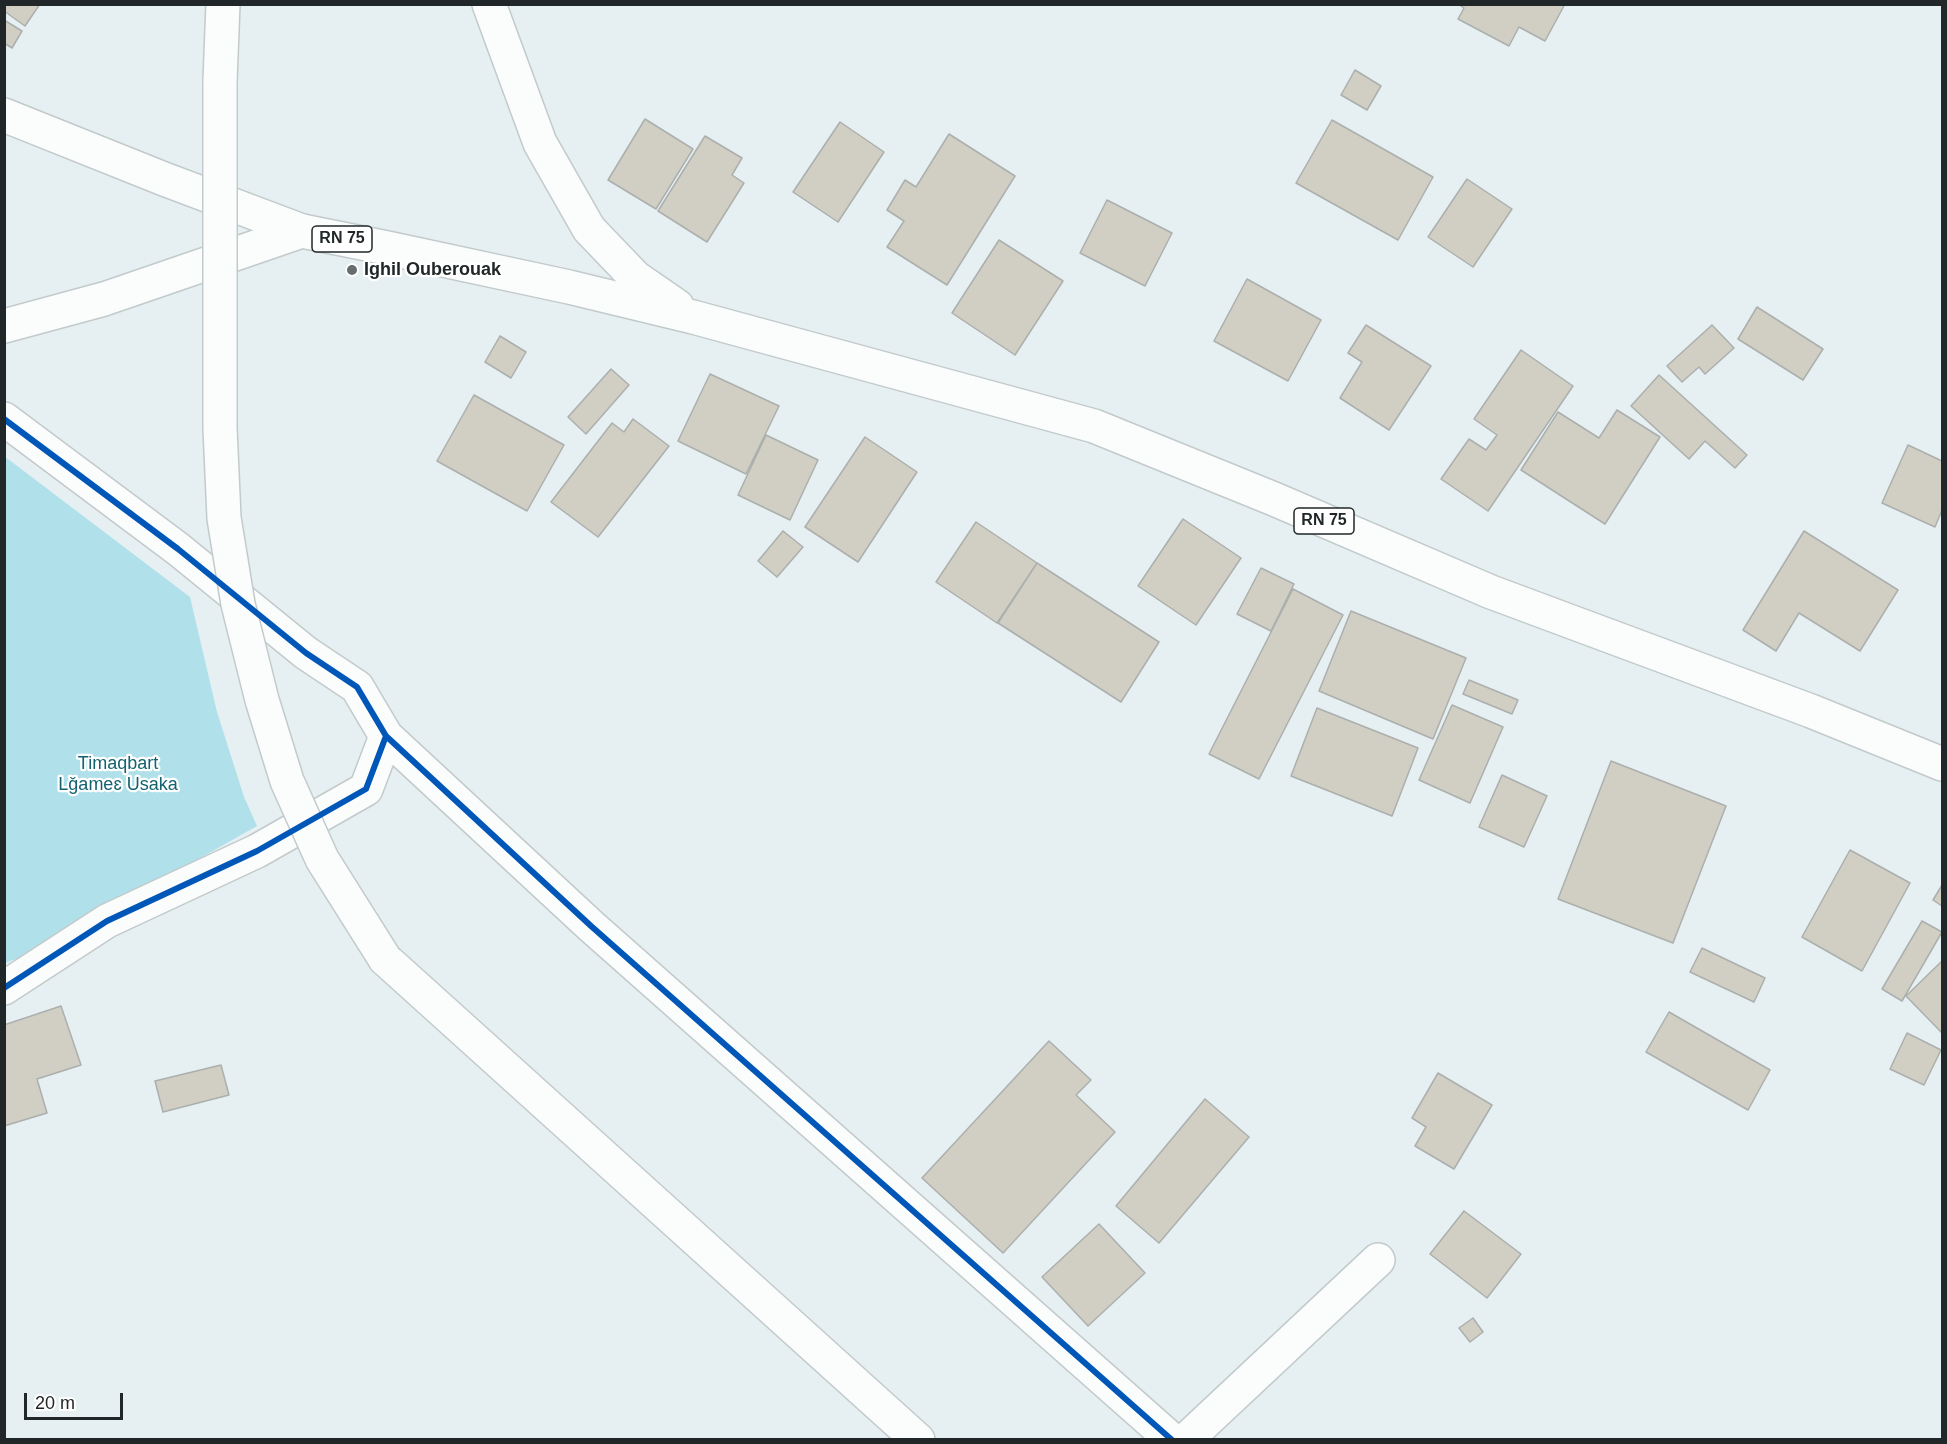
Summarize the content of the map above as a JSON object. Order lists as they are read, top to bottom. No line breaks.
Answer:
{"streets":{"main road":["RN 75"]},"parks":["Timaqbart Lǧameɛ Usaka"],"places":["Ighil Ouberouak"],"scale_bar":"20 m"}
